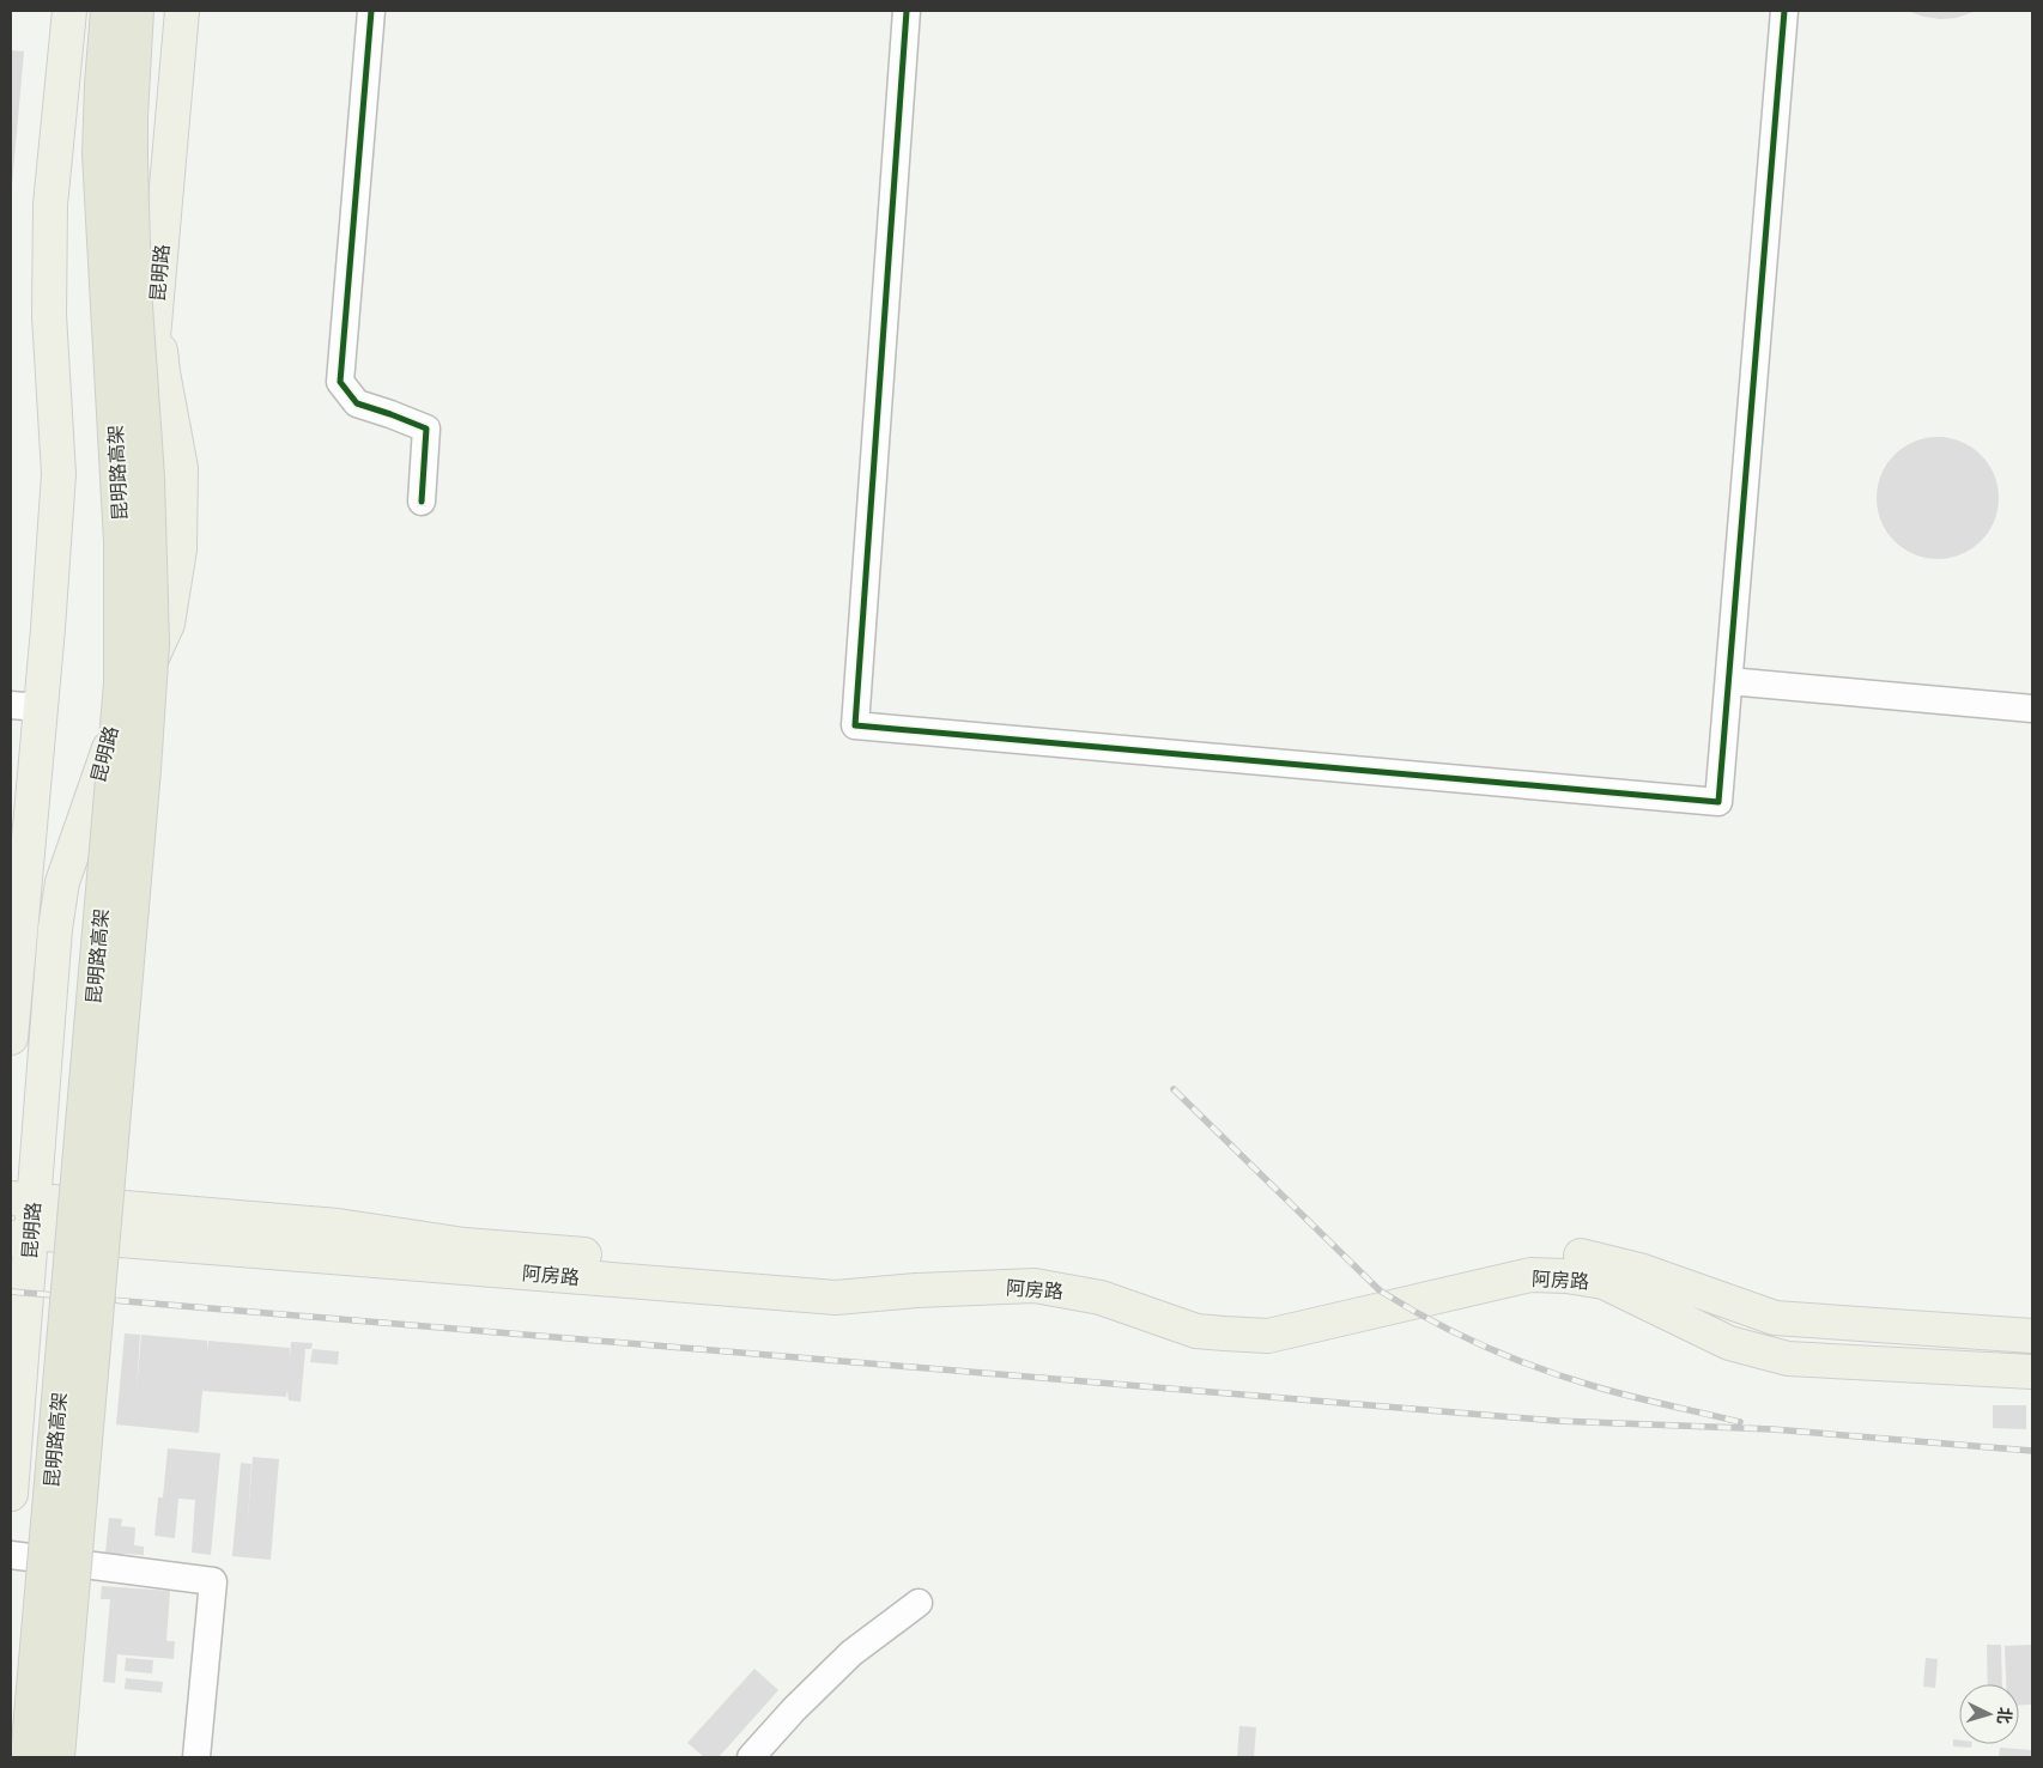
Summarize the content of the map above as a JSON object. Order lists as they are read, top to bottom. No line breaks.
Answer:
{"streets":{"highway":["昆明路高架"],"main road":["昆明路","阿房路"]},"crossings":[["昆明路","阿房路"]],"north":"right"}
